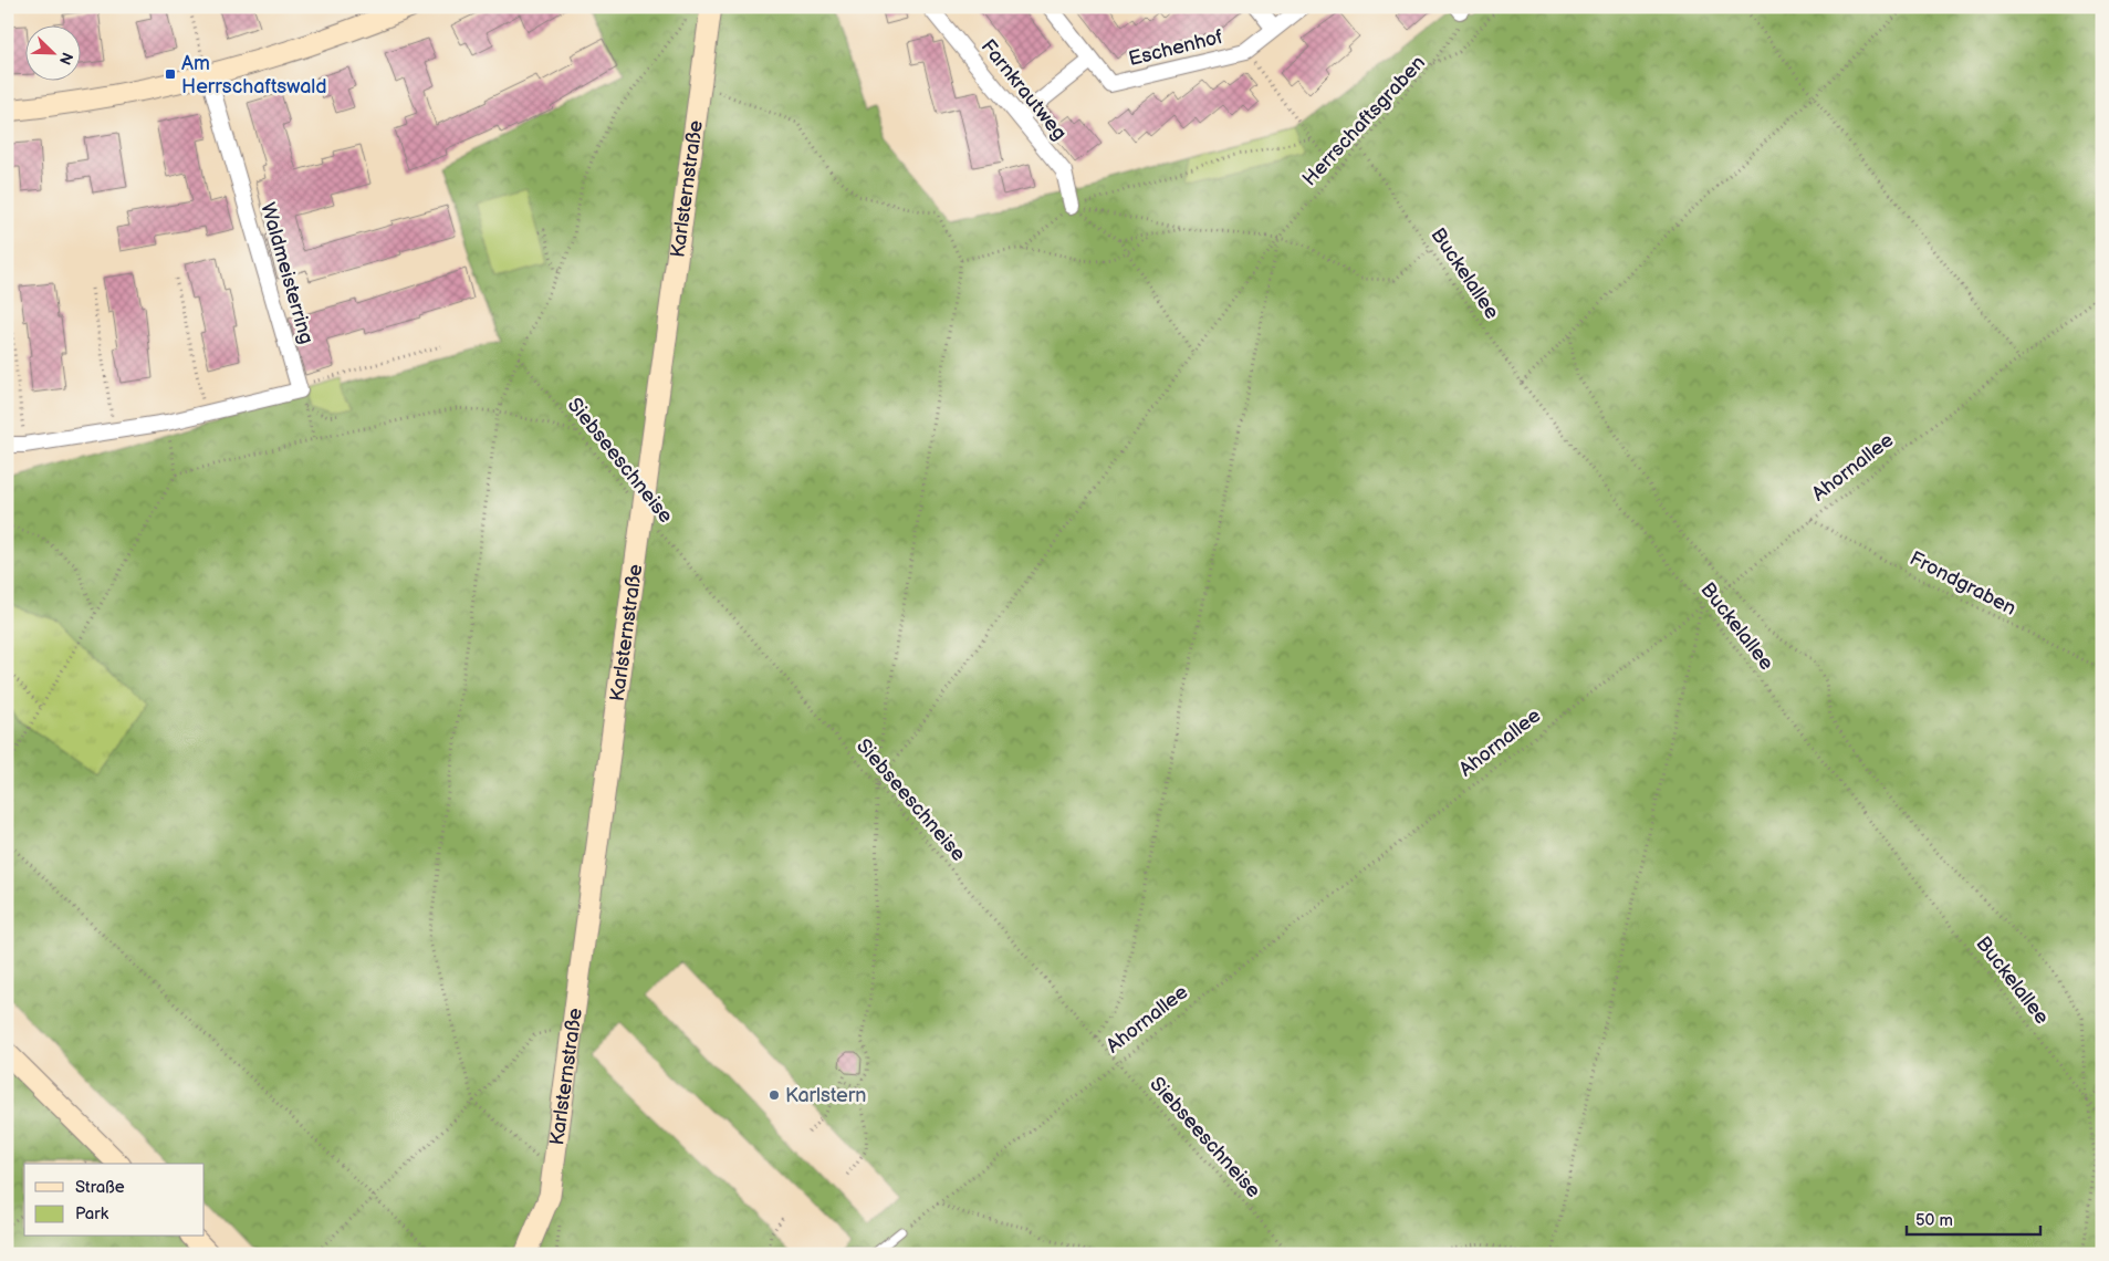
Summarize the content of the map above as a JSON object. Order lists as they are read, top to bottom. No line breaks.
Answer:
{"streets":{"street":["Eschenhof","Farnkrautweg","Karlsternstraße","Waldmeisterring"],"path":["Herrschaftsgraben","Buckelallee","Siebseeschneise","Ahornallee","Frondgraben"]},"crossings":[["Herrschaftsgraben","Buckelallee"],["Herrschaftsgraben","Siebseeschneise"],["Karlsternstraße","Siebseeschneise"],["Buckelallee","Ahornallee"],["Siebseeschneise","Ahornallee"],["Ahornallee","Frondgraben"]],"places":{"transit":["Am Herrschaftswald"],"other":["Karlstern"]},"legend":["Straße","Park"],"scale_bar":"50 m","north":"bottom right"}
